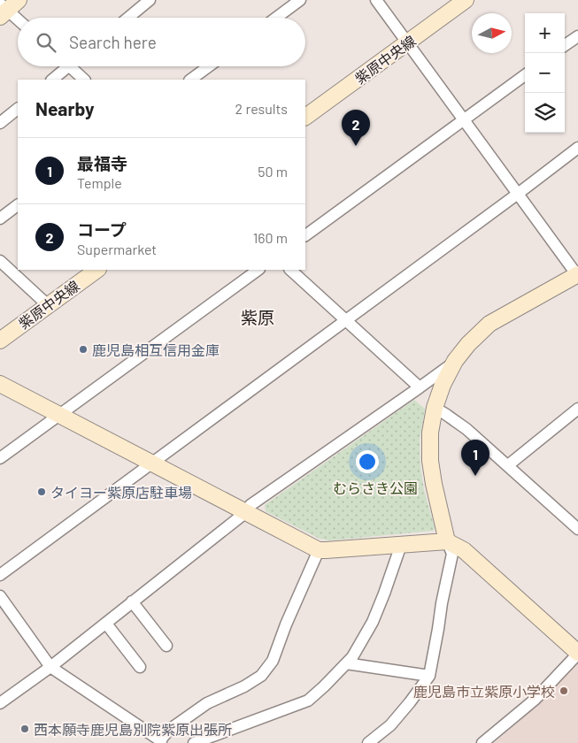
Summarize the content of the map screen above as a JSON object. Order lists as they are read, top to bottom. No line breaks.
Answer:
{"streets":{"street":["紫原中央線"]},"districts":["紫原"],"parks":["むらさき公園"],"places":["鹿児島相互信用金庫","タイヨー紫原店駐車場","鹿児島市立紫原小学校","西本願寺鹿児島別院紫原出張所"],"north":"right","page":{"map_buttons":["+","−"],"search":"Search here","heading":["Nearby","2 results"],"pins":["2","1"],"list":[{"mark":"1","name":"最福寺","note":"Temple","value":"50 m"},{"mark":"2","name":"コープ","note":"Supermarket","value":"160 m"}]}}
